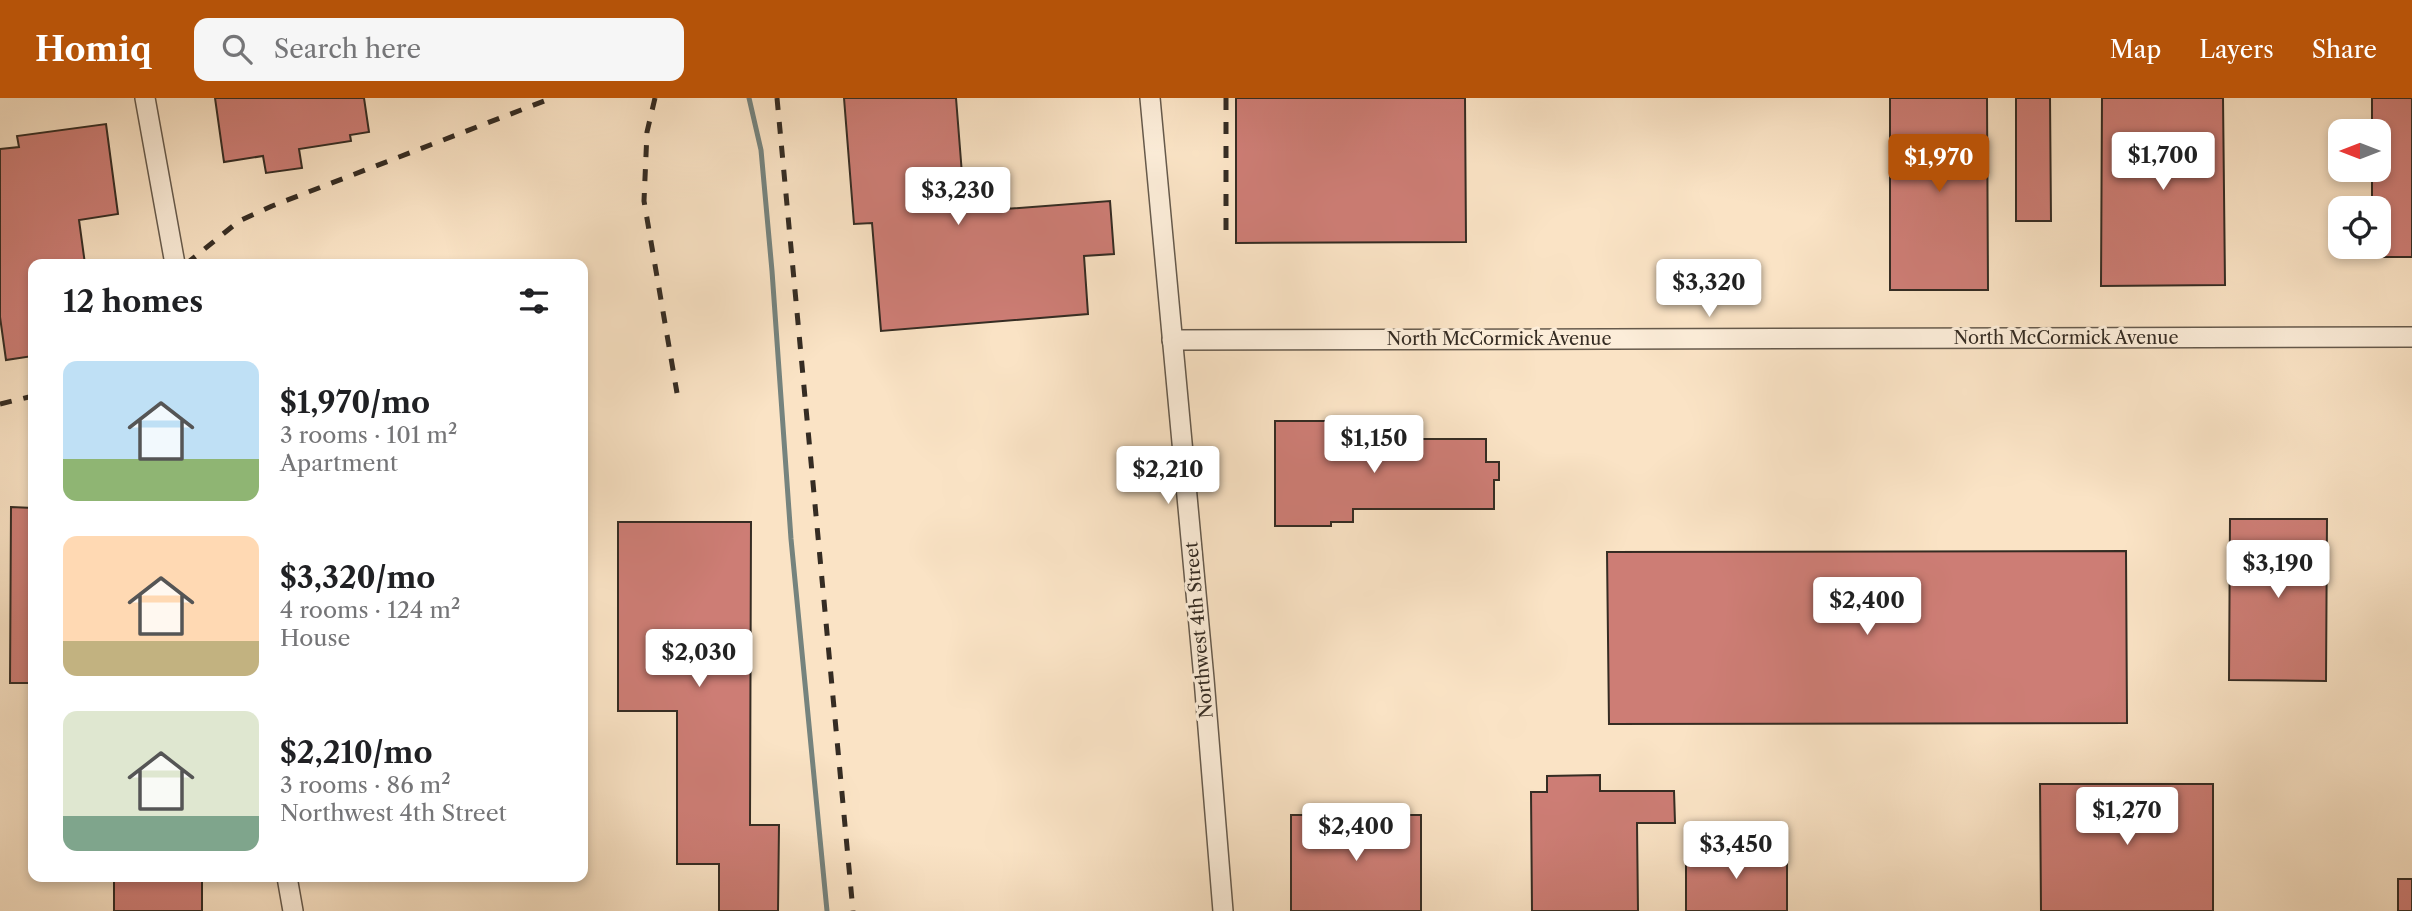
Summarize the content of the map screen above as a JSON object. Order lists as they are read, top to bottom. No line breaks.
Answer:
{"streets":{"street":["North McCormick Avenue","Northwest 4th Street"]},"crossings":[["North McCormick Avenue","Northwest 4th Street"]],"north":"left","page":{"header":"Homiq","search":"Search here","nav":["Map","Layers","Share"],"price":["$1,700","$1,970","$3,230","$3,320","$1,150","$2,210","$3,190","$2,400","$2,030","$1,270","$2,400","$3,450"],"heading":"12 homes","list":[{"name":"$1,970/mo","note":"3 rooms · 101 m² · Apartment"},{"name":"$3,320/mo","note":"4 rooms · 124 m² · House"},{"name":"$2,210/mo","note":"3 rooms · 86 m² · Northwest 4th Street"}]}}
